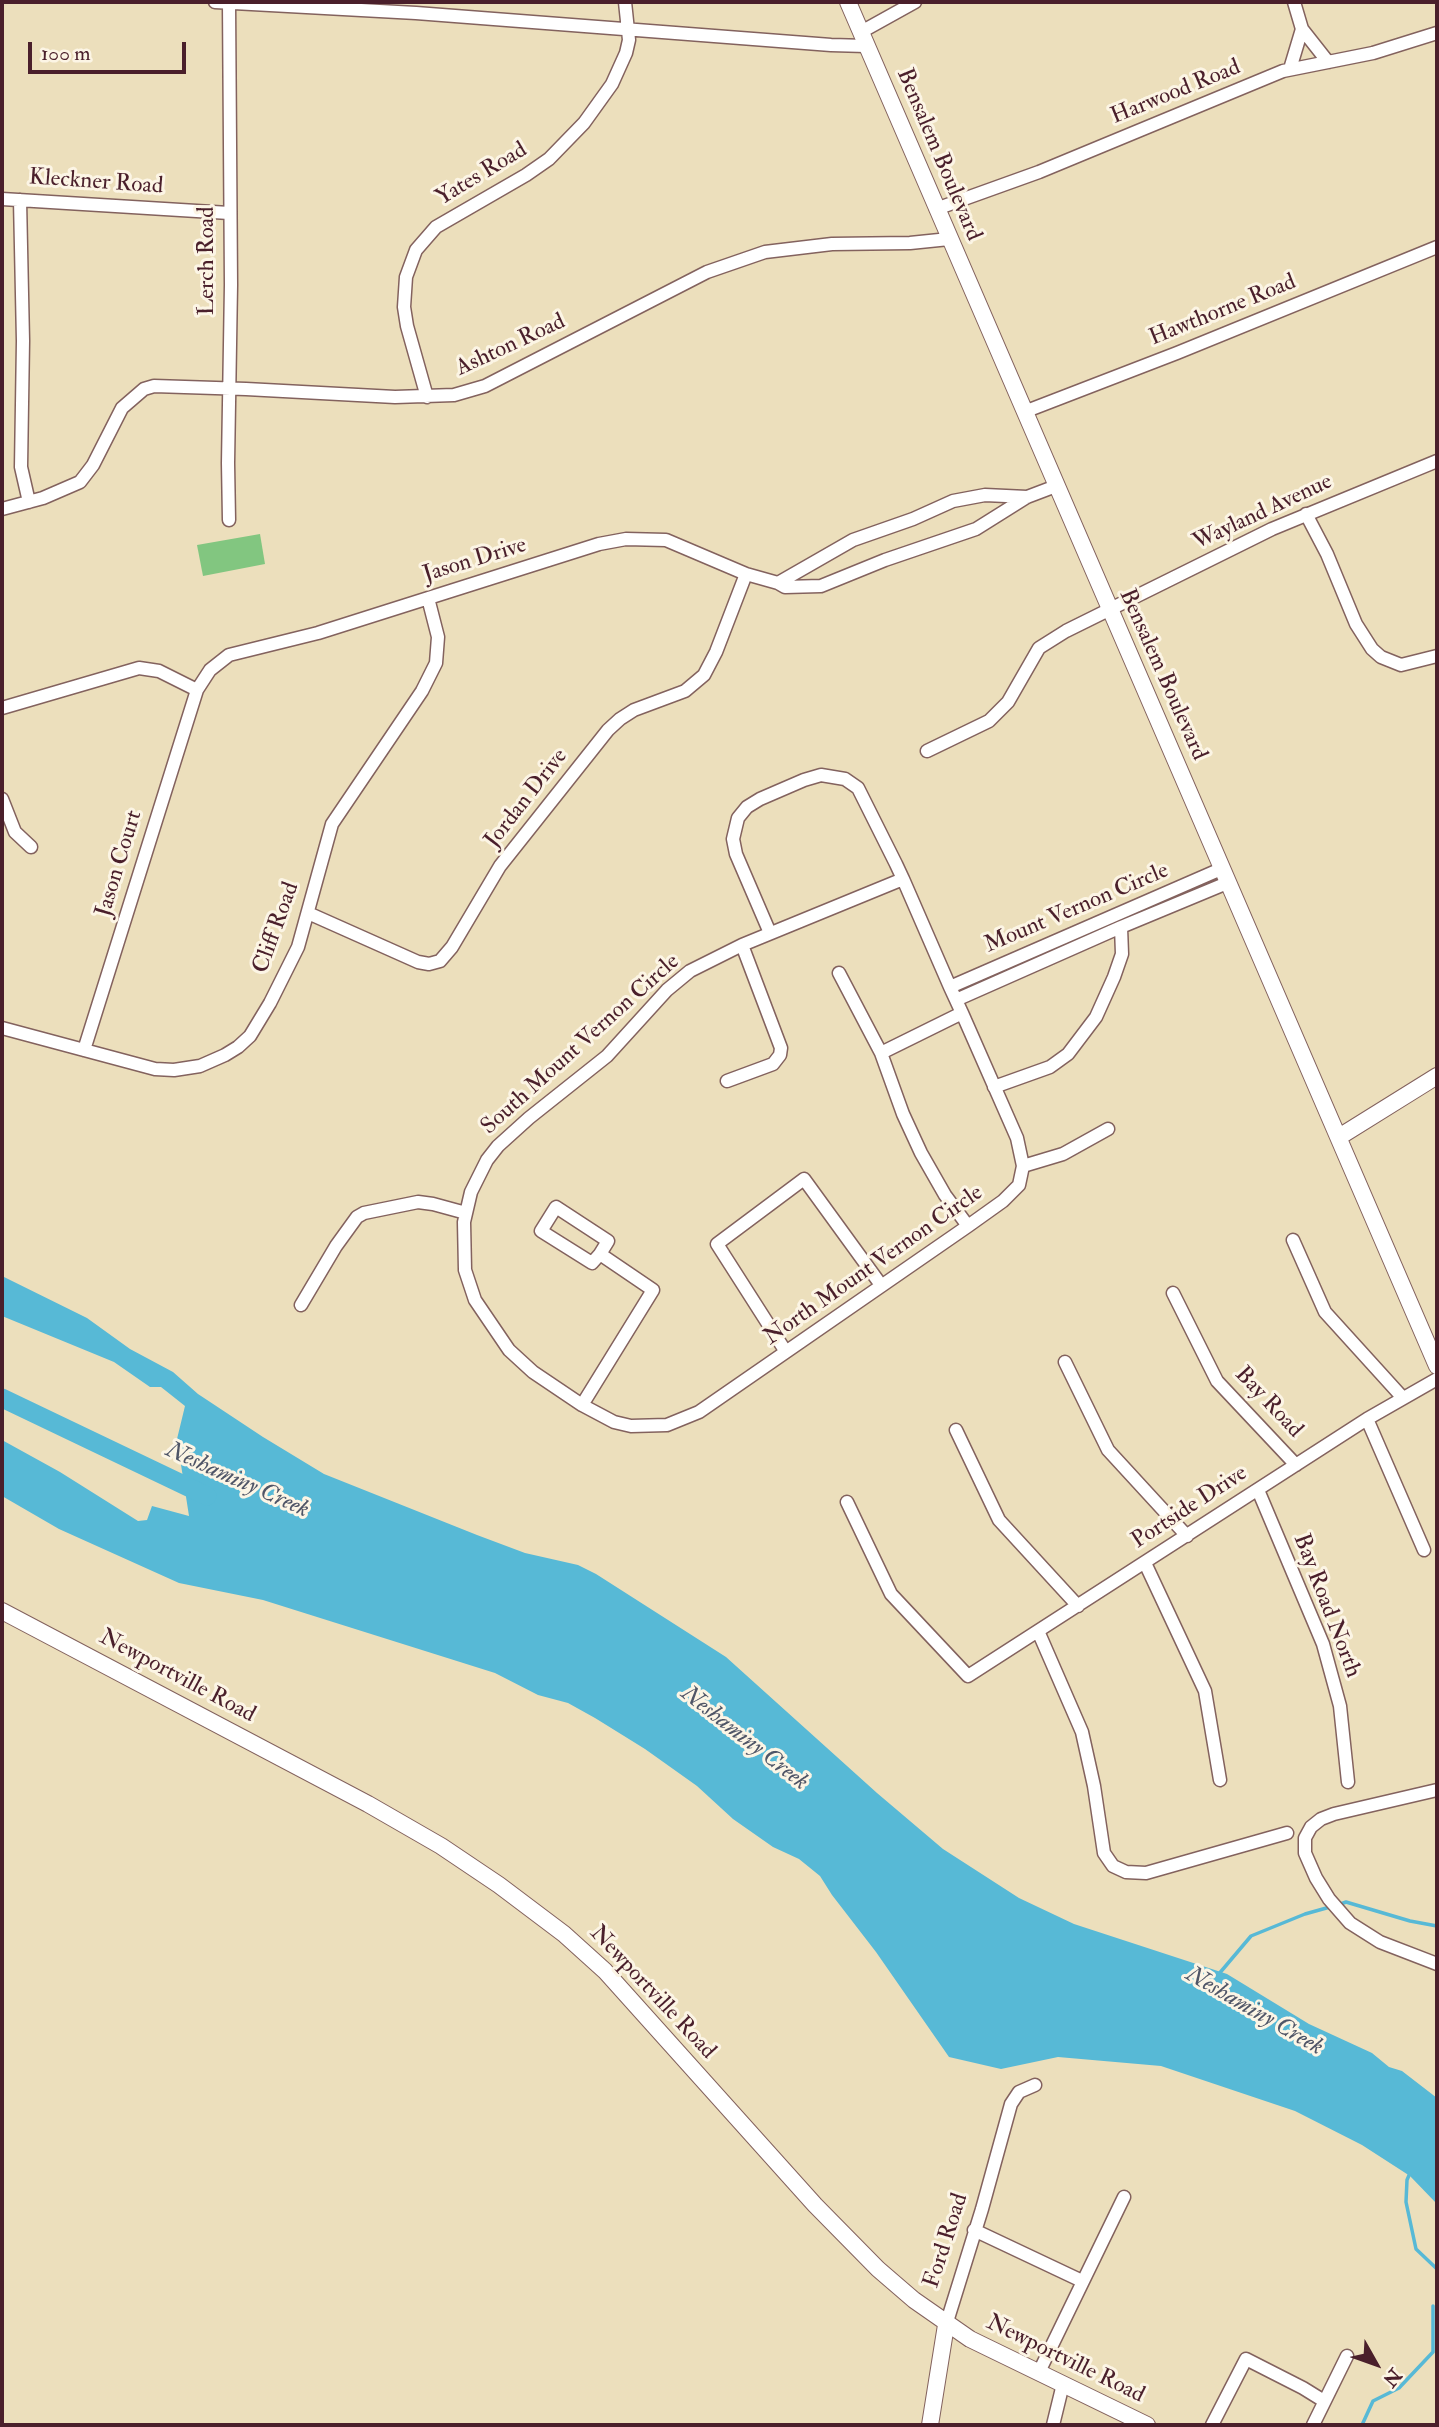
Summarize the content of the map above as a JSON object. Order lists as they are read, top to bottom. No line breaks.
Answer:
{"streets":{"main road":["Bensalem Boulevard","Newportville Road","Ford Road"],"street":["Harwood Road","Yates Road","Kleckner Road","Lerch Road","Hawthorne Road","Ashton Road","Wayland Avenue","Jason Drive","Jordan Drive","Jason Court","Mount Vernon Circle","Cliff Road","South Mount Vernon Circle","North Mount Vernon Circle","Bay Road","Portside Drive","Bay Road North"]},"crossings":[["Harwood Road","Bensalem Boulevard"],["Bensalem Boulevard","Hawthorne Road"],["Bensalem Boulevard","Ashton Road"],["Bensalem Boulevard","Wayland Avenue"],["Bensalem Boulevard","Jason Drive"],["Bensalem Boulevard","Mount Vernon Circle"],["Yates Road","Ashton Road"],["Kleckner Road","Lerch Road"],["Lerch Road","Ashton Road"],["Jason Drive","Jordan Drive"],["Jason Drive","Jason Court"],["Jason Drive","Cliff Road"],["Jordan Drive","Cliff Road"],["Jason Court","Cliff Road"],["South Mount Vernon Circle","North Mount Vernon Circle"],["Bay Road","Portside Drive"],["Portside Drive","Bay Road North"],["Newportville Road","Ford Road"]],"water":["Neshaminy Creek"],"scale_bar":"100 m","north":"bottom right"}
